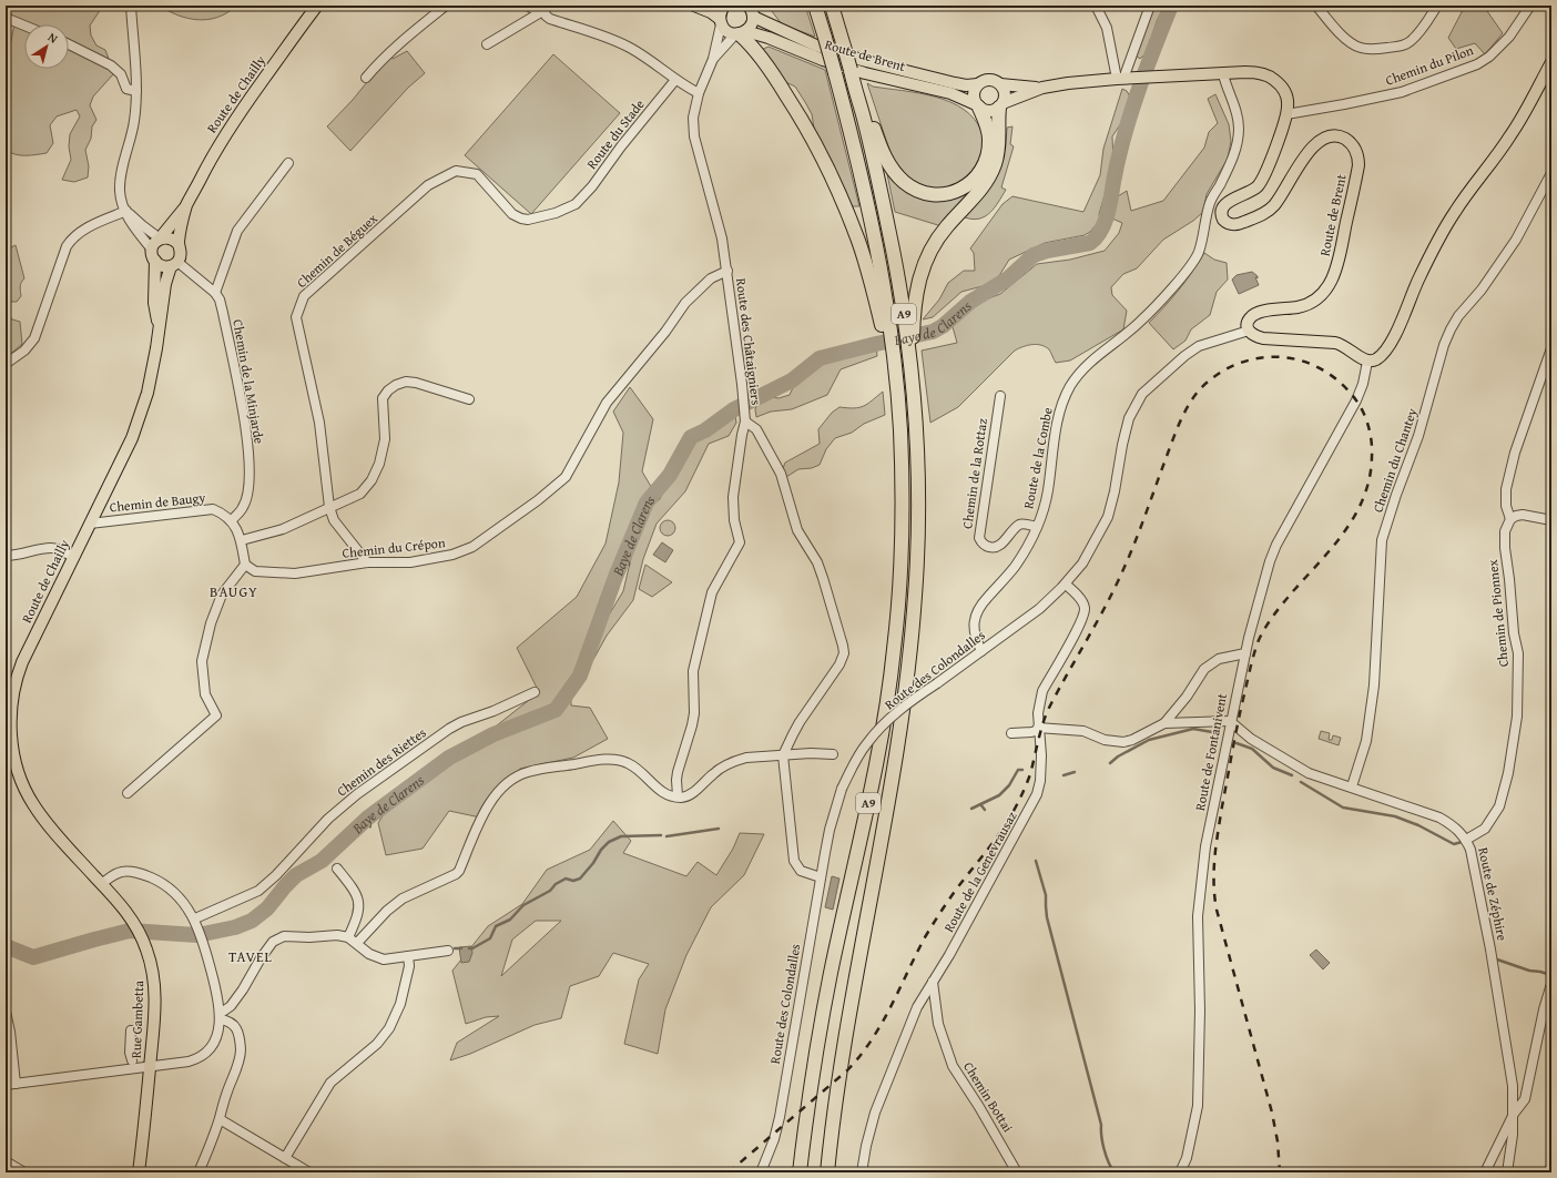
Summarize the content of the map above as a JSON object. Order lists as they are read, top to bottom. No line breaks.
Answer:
{"streets":{"highway":["A9"],"main road":["Route de Brent","Route de Chailly","Rue Gambetta"],"street":["Chemin du Pilon","Route du Stade","Chemin de Béguex","Route des Châtaigniers","Chemin de la Minjarde","Route de la Combe","Chemin du Chantey","Chemin de la Rottaz","Chemin de Baugy","Chemin du Crépon","Chemin de Pionnex","Route des Colondalles","Route de Fontanivent","Chemin des Riettes","Route de la Genevrausaz","Route de Zéphire","Chemin Bottai"]},"crossings":[["Route de Brent","Chemin du Pilon"],["Route de Brent","Route des Châtaigniers"],["Route de Brent","Route de la Combe"],["Route de Brent","Route des Colondalles"],["Route de Chailly","Chemin de la Minjarde"],["Route de Chailly","Chemin de Baugy"],["Route de Chailly","Rue Gambetta"],["Route du Stade","Chemin de Béguex"],["Chemin de Béguex","Chemin du Crépon"],["Route des Châtaigniers","Chemin du Crépon"],["Chemin de la Minjarde","Chemin de Baugy"],["Route de la Combe","Chemin de la Rottaz"],["Route de la Combe","Route des Colondalles"],["Chemin du Chantey","Route de Zéphire"],["Chemin de Pionnex","Route de Zéphire"],["Route des Colondalles","Route de la Genevrausaz"],["Route de Fontanivent","Route de Zéphire"],["Route de la Genevrausaz","Chemin Bottai"]],"districts":["BAUGY","TAVEL"],"water":["Baye de Clarens"],"north":"top right"}
